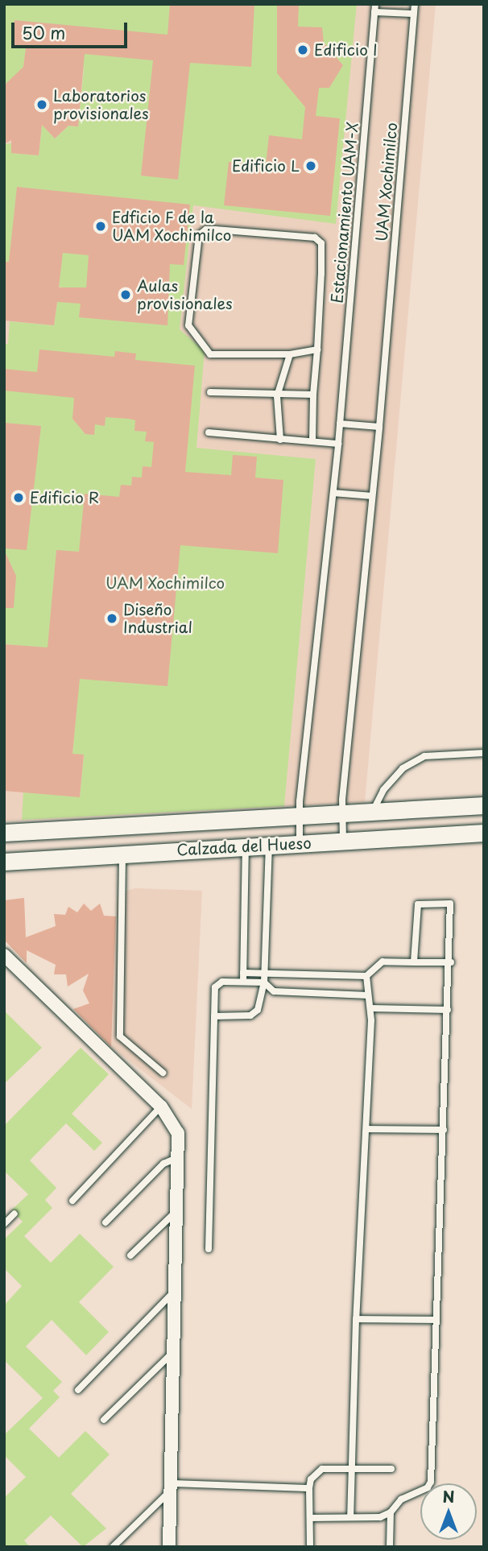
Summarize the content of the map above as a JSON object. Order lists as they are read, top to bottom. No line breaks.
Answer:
{"streets":{"main road":["Calzada del Hueso"],"lane":["UAM Xochimilco","Estacionamiento UAM-X"]},"crossings":[["UAM Xochimilco","Calzada del Hueso"]],"parks":["UAM Xochimilco"],"places":["Edificio I","Laboratorios provisionales","Edificio L","Edficio F de la UAM Xochimilco","Aulas provisionales","Edificio R","Diseño Industrial"],"scale_bar":"50 m","north":"top"}
